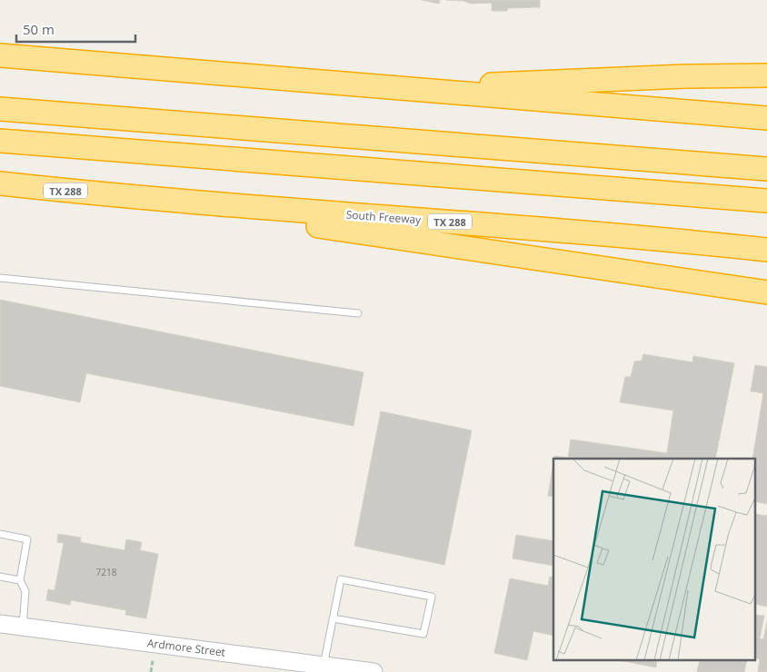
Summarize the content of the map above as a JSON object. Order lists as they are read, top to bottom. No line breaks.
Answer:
{"streets":{"highway":["TX 288","South Freeway"],"street":["Ardmore Street"]},"house_numbers":["7218"],"scale_bar":"50 m"}
